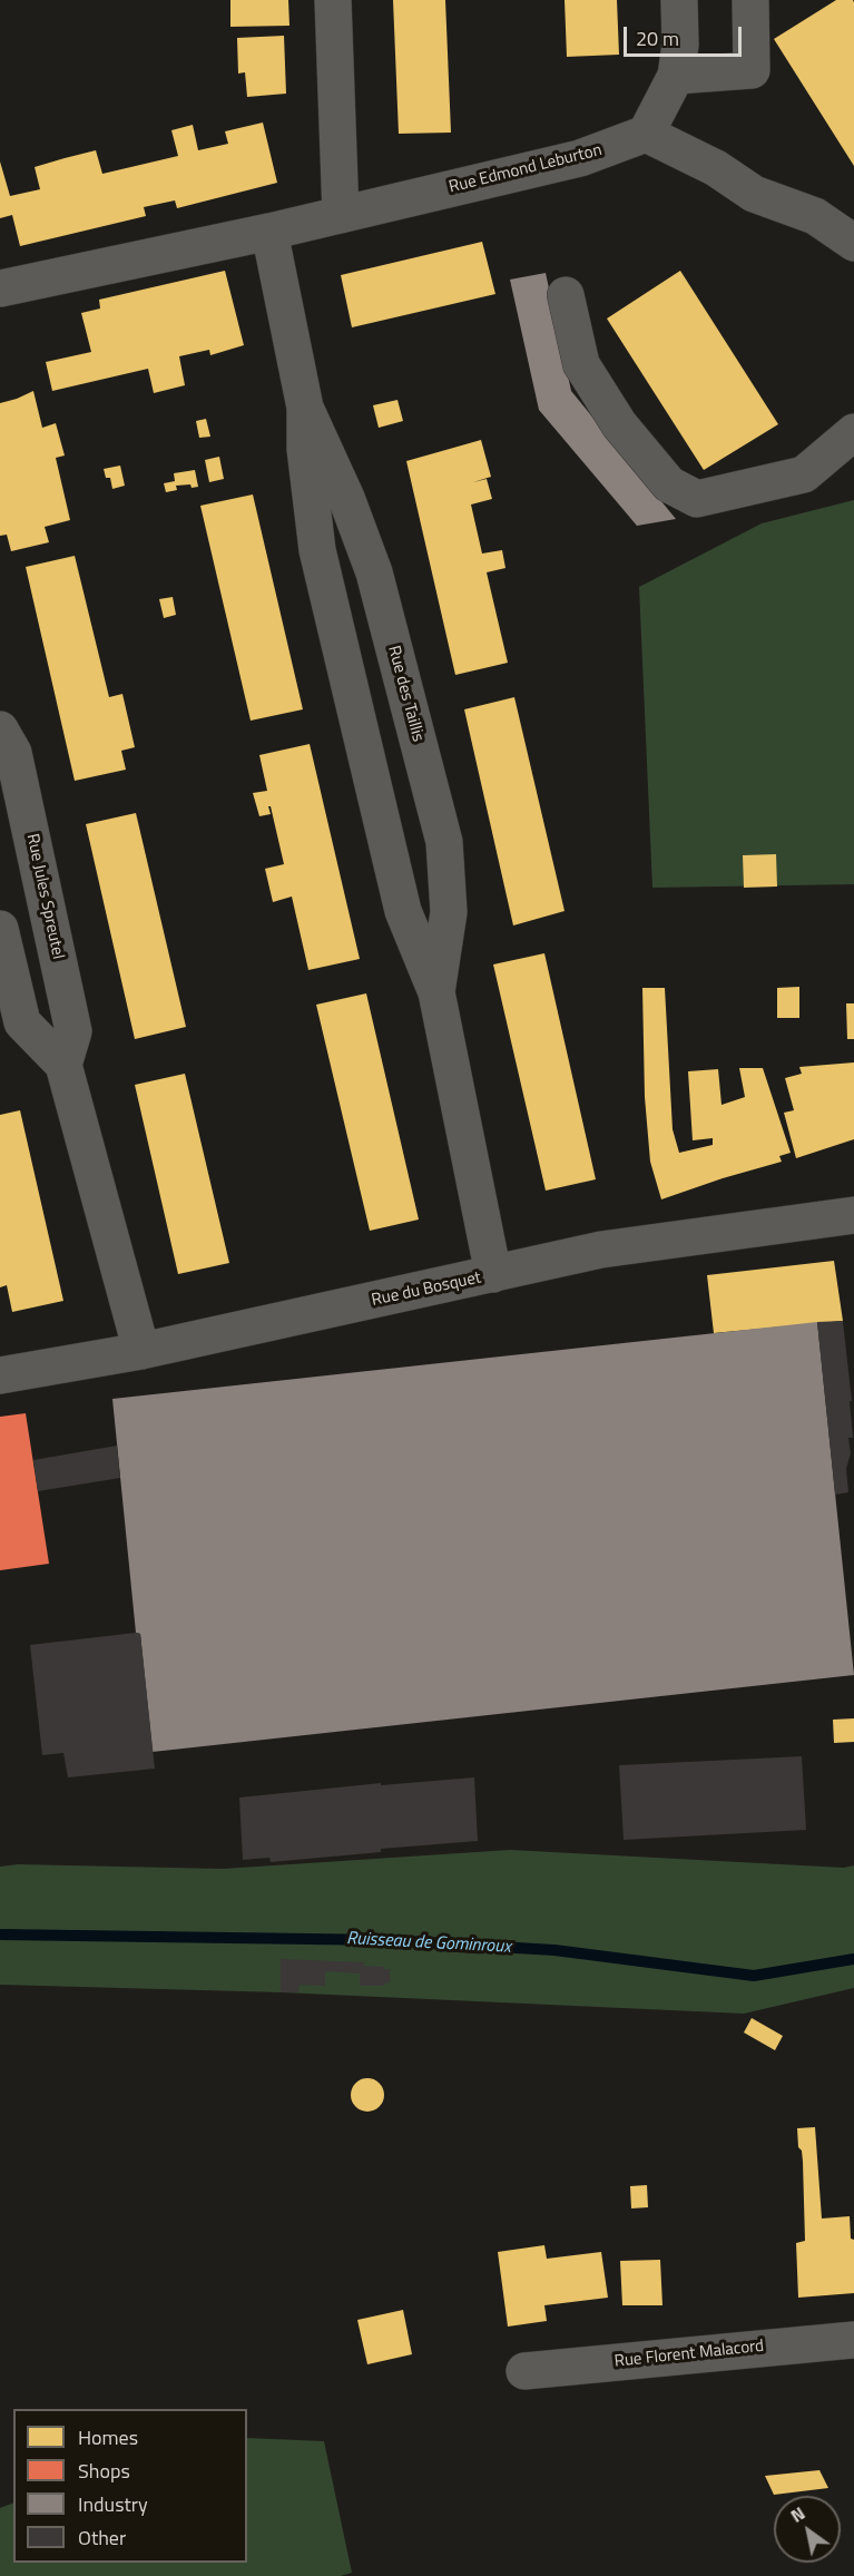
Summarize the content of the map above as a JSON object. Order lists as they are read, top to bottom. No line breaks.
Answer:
{"streets":{"street":["Rue Edmond Leburton","Rue des Taillis","Rue Jules Spreutel","Rue du Bosquet","Rue Florent Malacord"]},"crossings":[["Rue Edmond Leburton","Rue des Taillis"],["Rue des Taillis","Rue du Bosquet"]],"water":["Ruisseau de Gominroux"],"legend":["Homes","Shops","Industry","Other"],"scale_bar":"20 m","north":"top left"}
